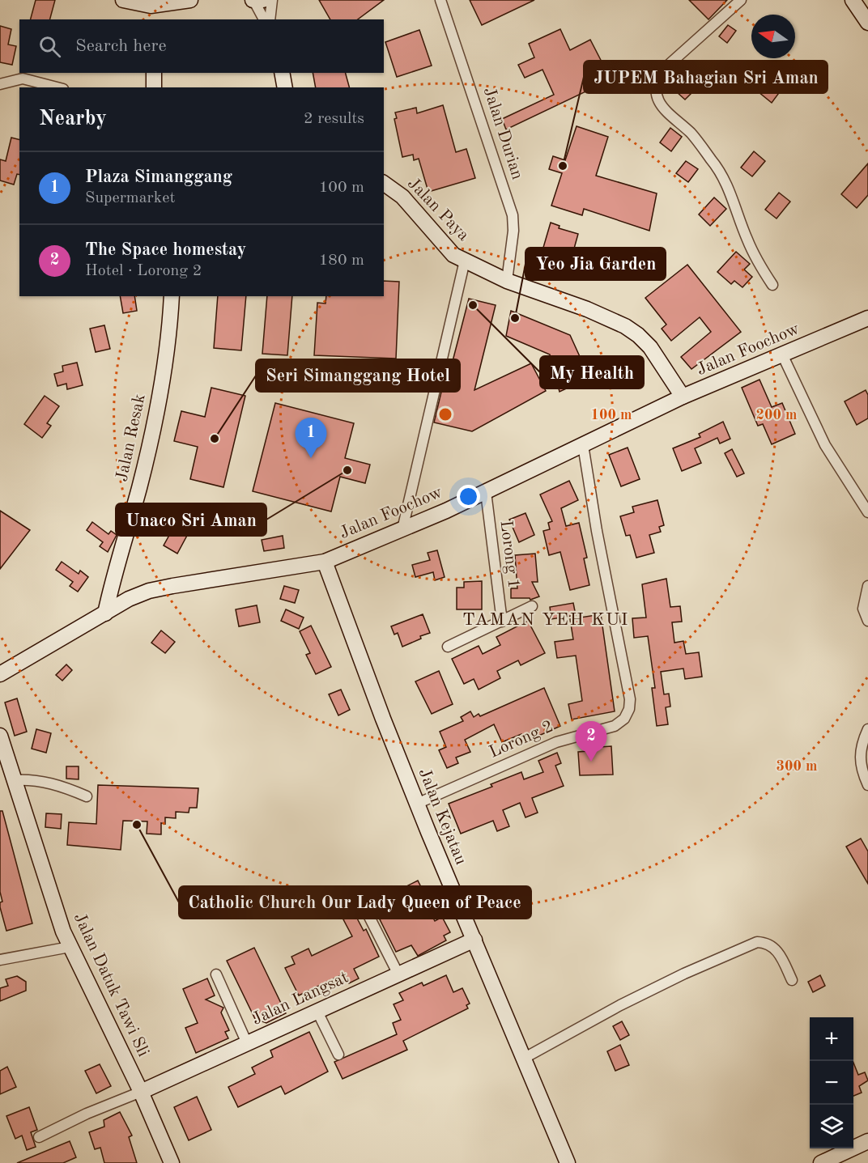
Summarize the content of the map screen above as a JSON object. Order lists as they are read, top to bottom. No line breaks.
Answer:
{"streets":{"street":["Jalan Durian","Jalan Paya","Jalan Foochow","Jalan Resak","Lorong 1","Lorong 2","Jalan Kejatau","Jalan Datuk Tawi Sli","Jalan Langsat"]},"crossings":[["Jalan Durian","Jalan Paya"],["Jalan Paya","Jalan Foochow"],["Jalan Foochow","Jalan Resak"],["Jalan Foochow","Lorong 1"],["Jalan Foochow","Lorong 2"],["Jalan Foochow","Jalan Kejatau"],["Lorong 2","Jalan Kejatau"],["Jalan Kejatau","Jalan Langsat"],["Jalan Datuk Tawi Sli","Jalan Langsat"]],"districts":["TAMAN YEH KUI"],"places":["JUPEM Bahagian Sri Aman","My Health","Yeo Jia Garden","Seri Simanggang Hotel","Unaco Sri Aman","Catholic Church Our Lady Queen of Peace"],"north":"left","page":{"search":"Search here","heading":["Nearby","2 results"],"list":[{"mark":"1","name":"Plaza Simanggang","note":"Supermarket","value":"100 m"},{"mark":"2","name":"The Space homestay","note":"Hotel · Lorong 2","value":"180 m"}],"pins":["1","2"],"map_buttons":["+","−"]},"rings":["100 m","200 m","300 m"]}
